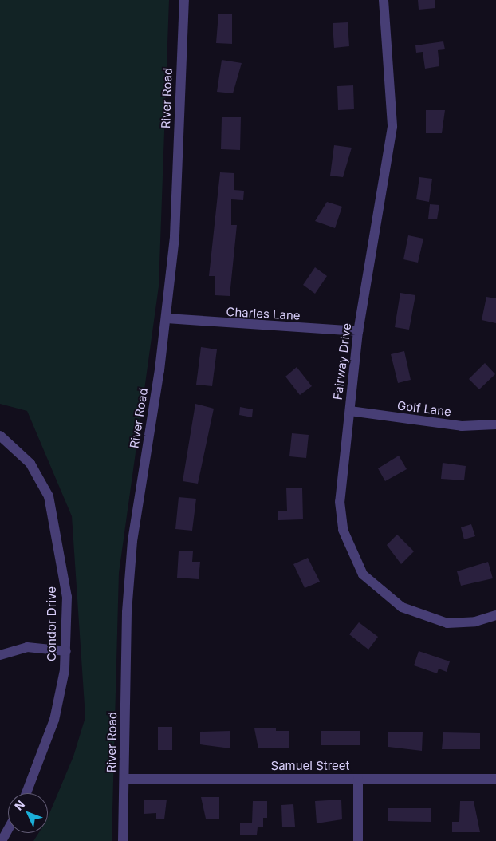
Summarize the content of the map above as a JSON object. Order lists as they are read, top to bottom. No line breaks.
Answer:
{"streets":{"street":["River Road","Charles Lane","Fairway Drive","Golf Lane","Condor Drive","Samuel Street"]},"crossings":[["River Road","Charles Lane"],["River Road","Samuel Street"],["Charles Lane","Fairway Drive"],["Fairway Drive","Golf Lane"]],"north":"top left"}
